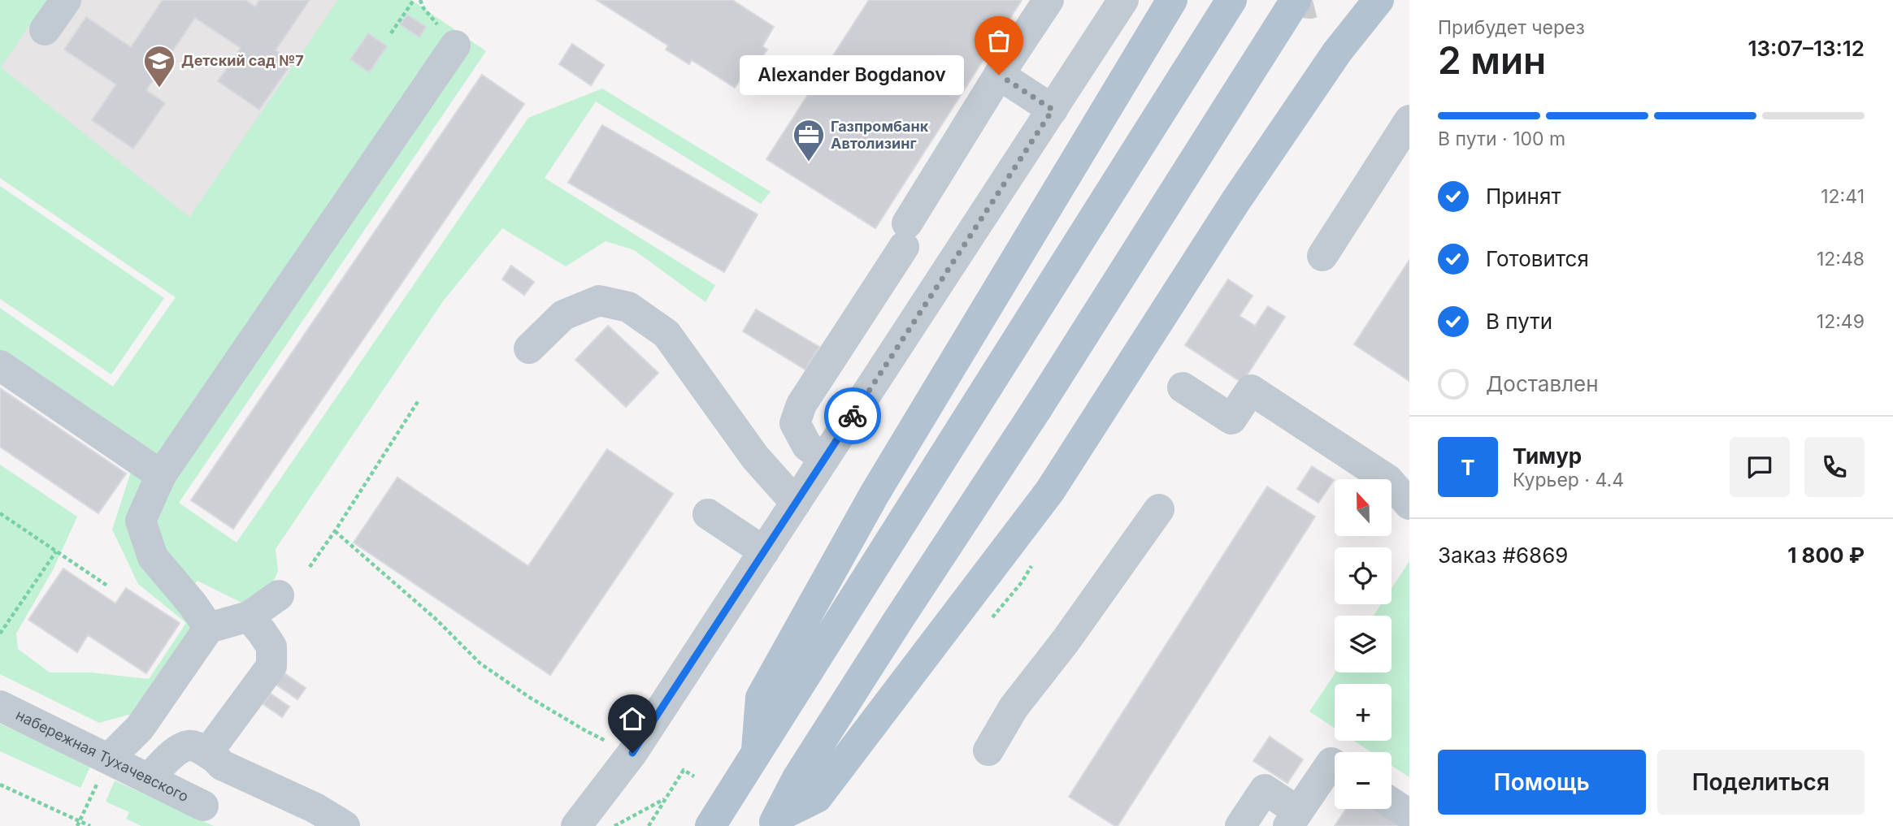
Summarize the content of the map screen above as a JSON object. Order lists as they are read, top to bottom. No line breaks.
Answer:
{"streets":{"street":["набережная Тухачевского"]},"places":{"other":["Alexander Bogdanov"],"school or university":["Детский сад №7"],"office":["Газпромбанк Автолизинг"]},"north":"top","page":{"heading":["2 мин","Прибудет через","13:07–13:12"],"panel":["Тимур","Курьер · 4.4","Заказ #6869","1 800 ₽"],"bubble":"Alexander Bogdanov","bar":"В пути · 100 m","list":[["Принят","12:41"],["Готовится","12:48"],["В пути","12:49"],"Доставлен"],"round":"Т","map_buttons":["+","−"],"buttons":["Помощь","Поделиться"]}}
